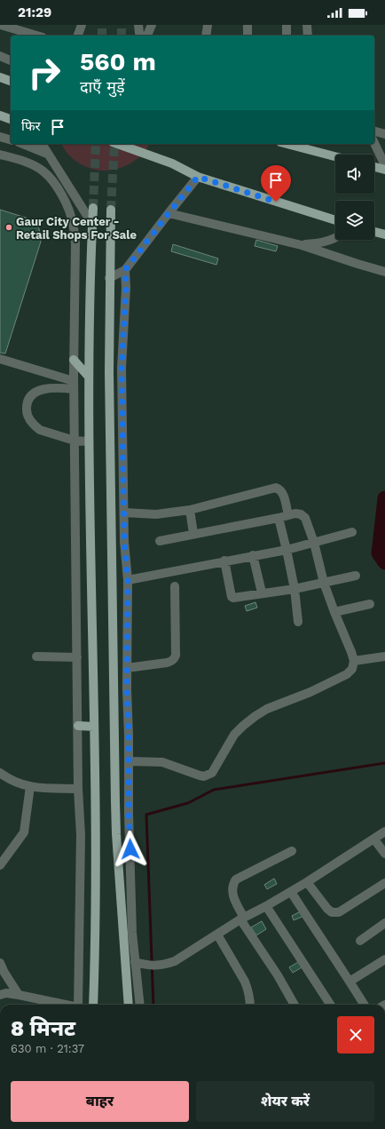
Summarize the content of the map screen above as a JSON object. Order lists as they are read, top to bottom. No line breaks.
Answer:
{"places":["Gaur City Center - Retail Shops For Sale"],"page":{"status":"21:29","turn":["560 m","दाएँ मुड़ें"],"then":"फिर","heading":["8 मिनट","630 m · 21:37"],"buttons":["बाहर","शेयर करें"]}}
